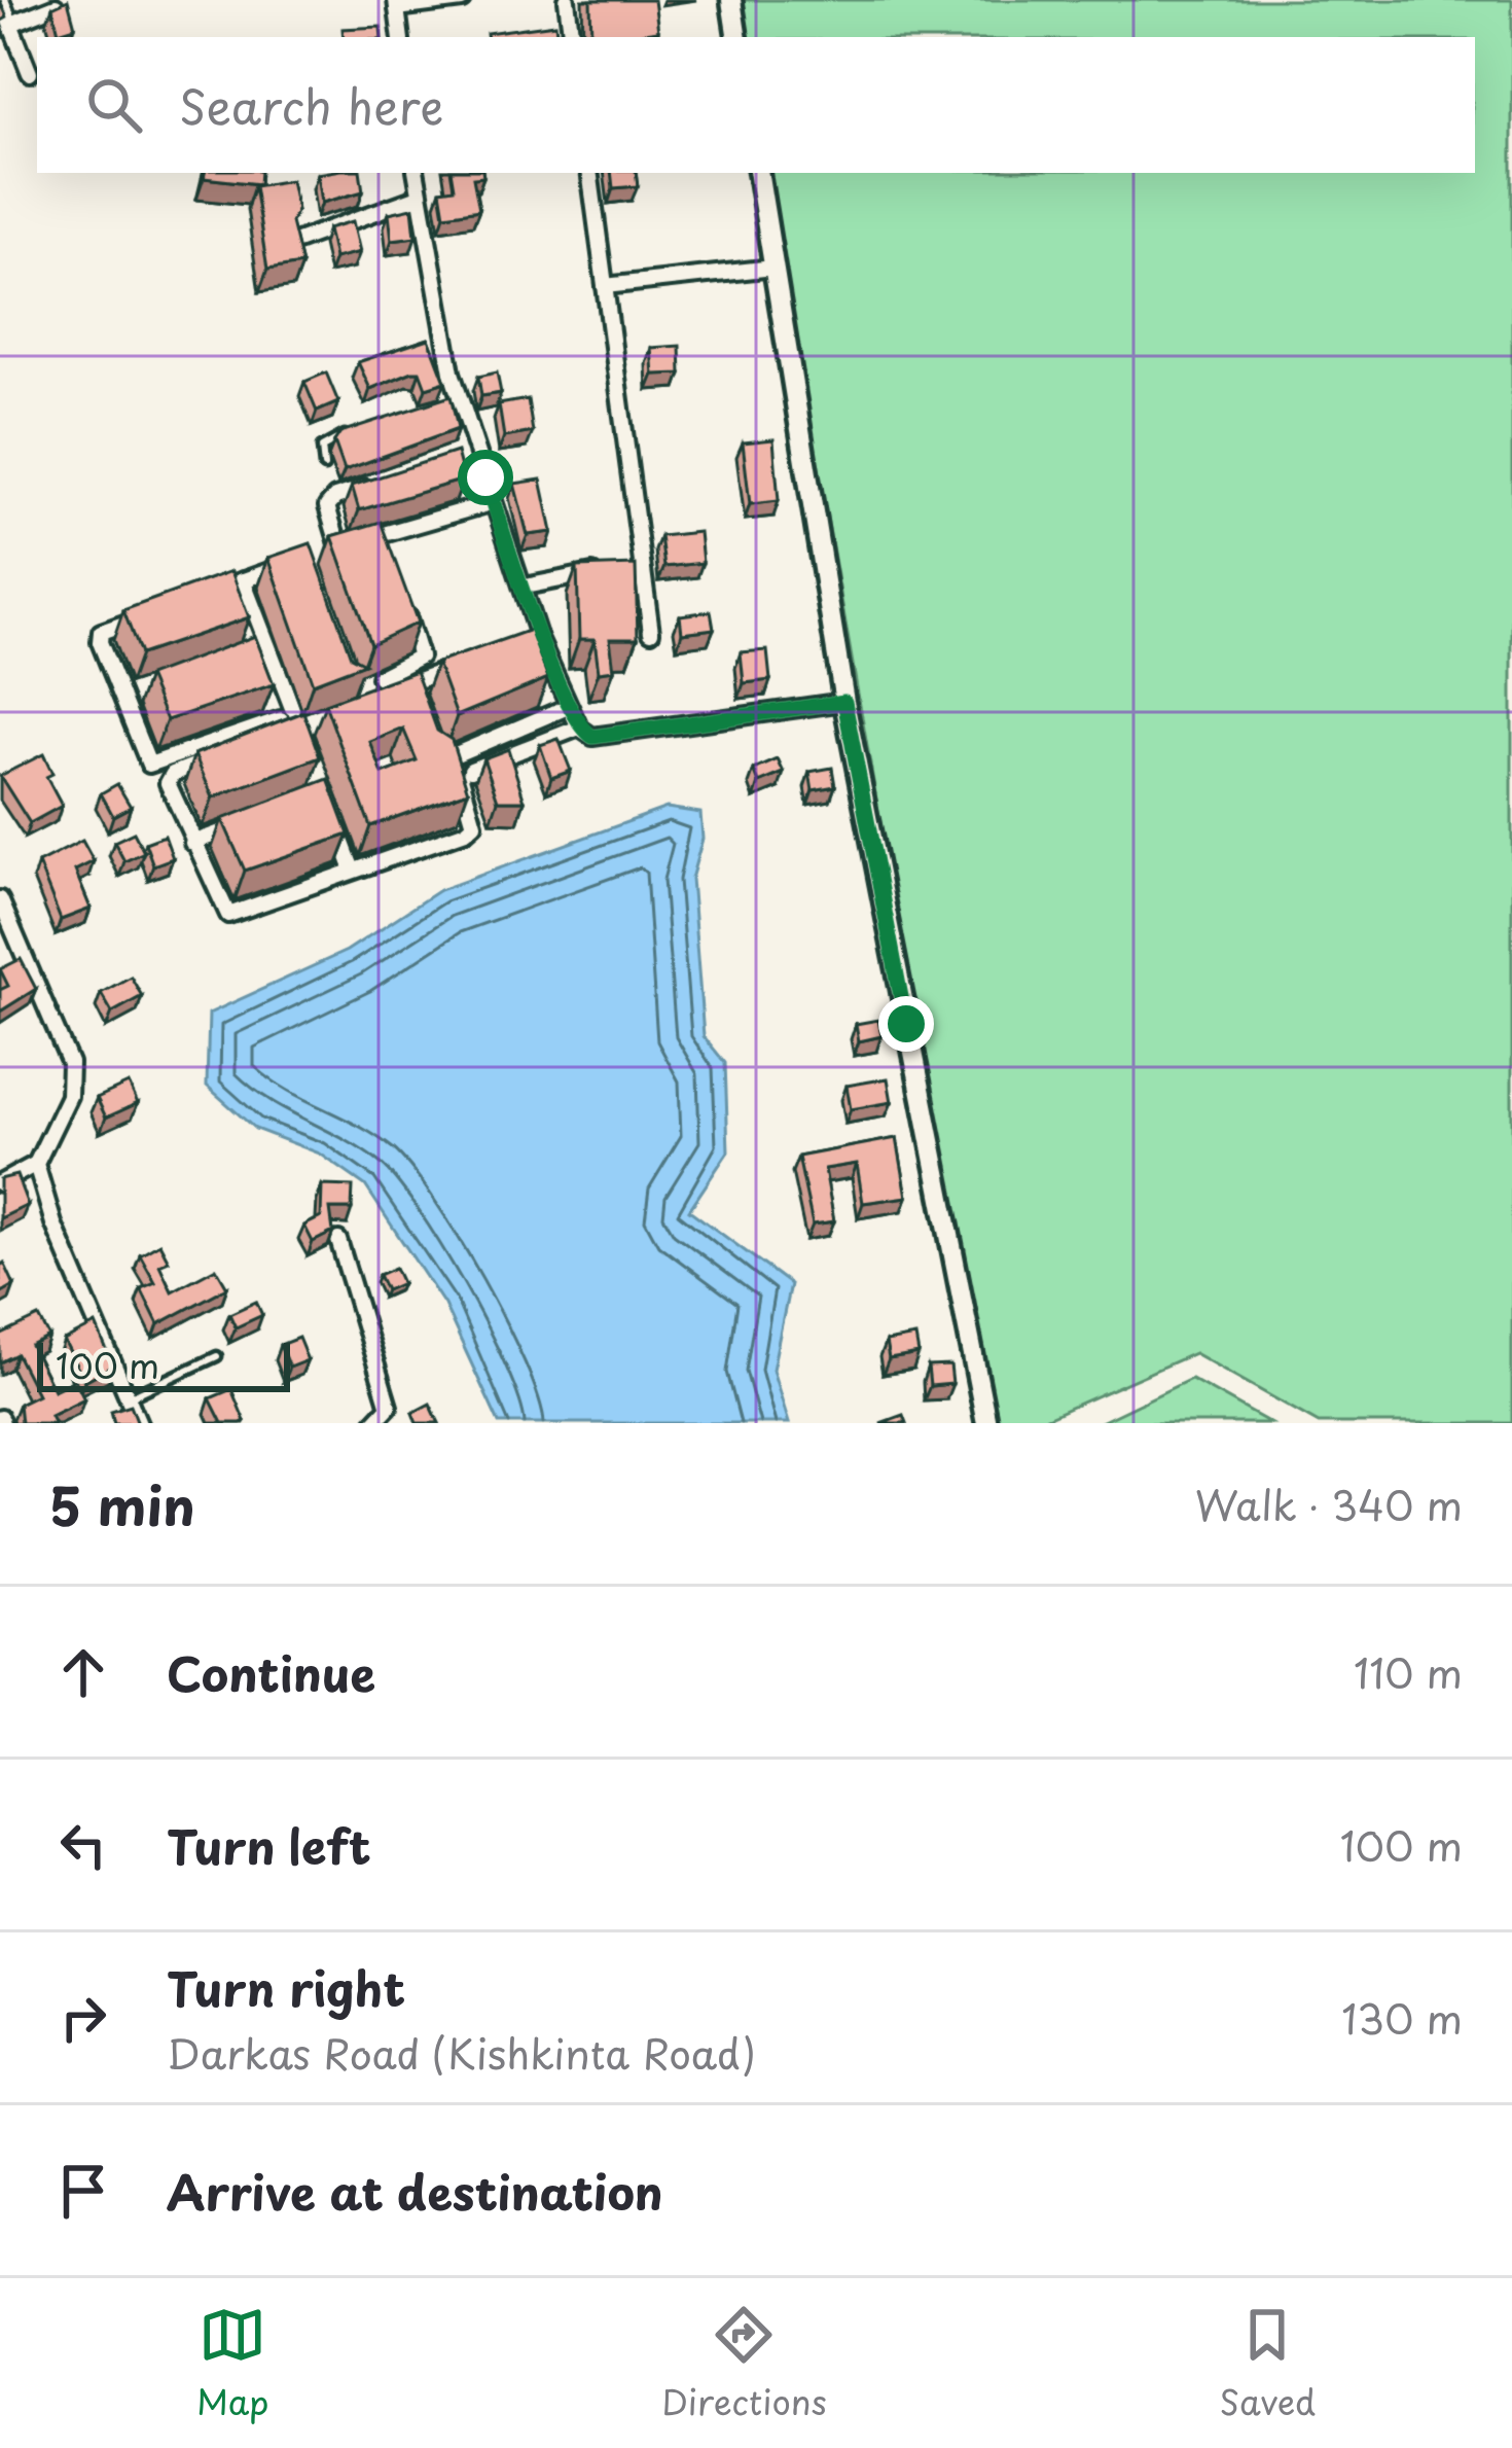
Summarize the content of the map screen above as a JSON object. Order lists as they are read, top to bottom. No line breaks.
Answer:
{"scale_bar":"100 m","page":{"search":"Search here","scale":"100 m","heading":["5 min","Walk · 340 m"],"list":[["Continue","110 m"],["Turn left","100 m"],["Turn right","Darkas Road (Kishkinta Road)","130 m"],"Arrive at destination"],"nav":["Map","Directions","Saved"]}}
